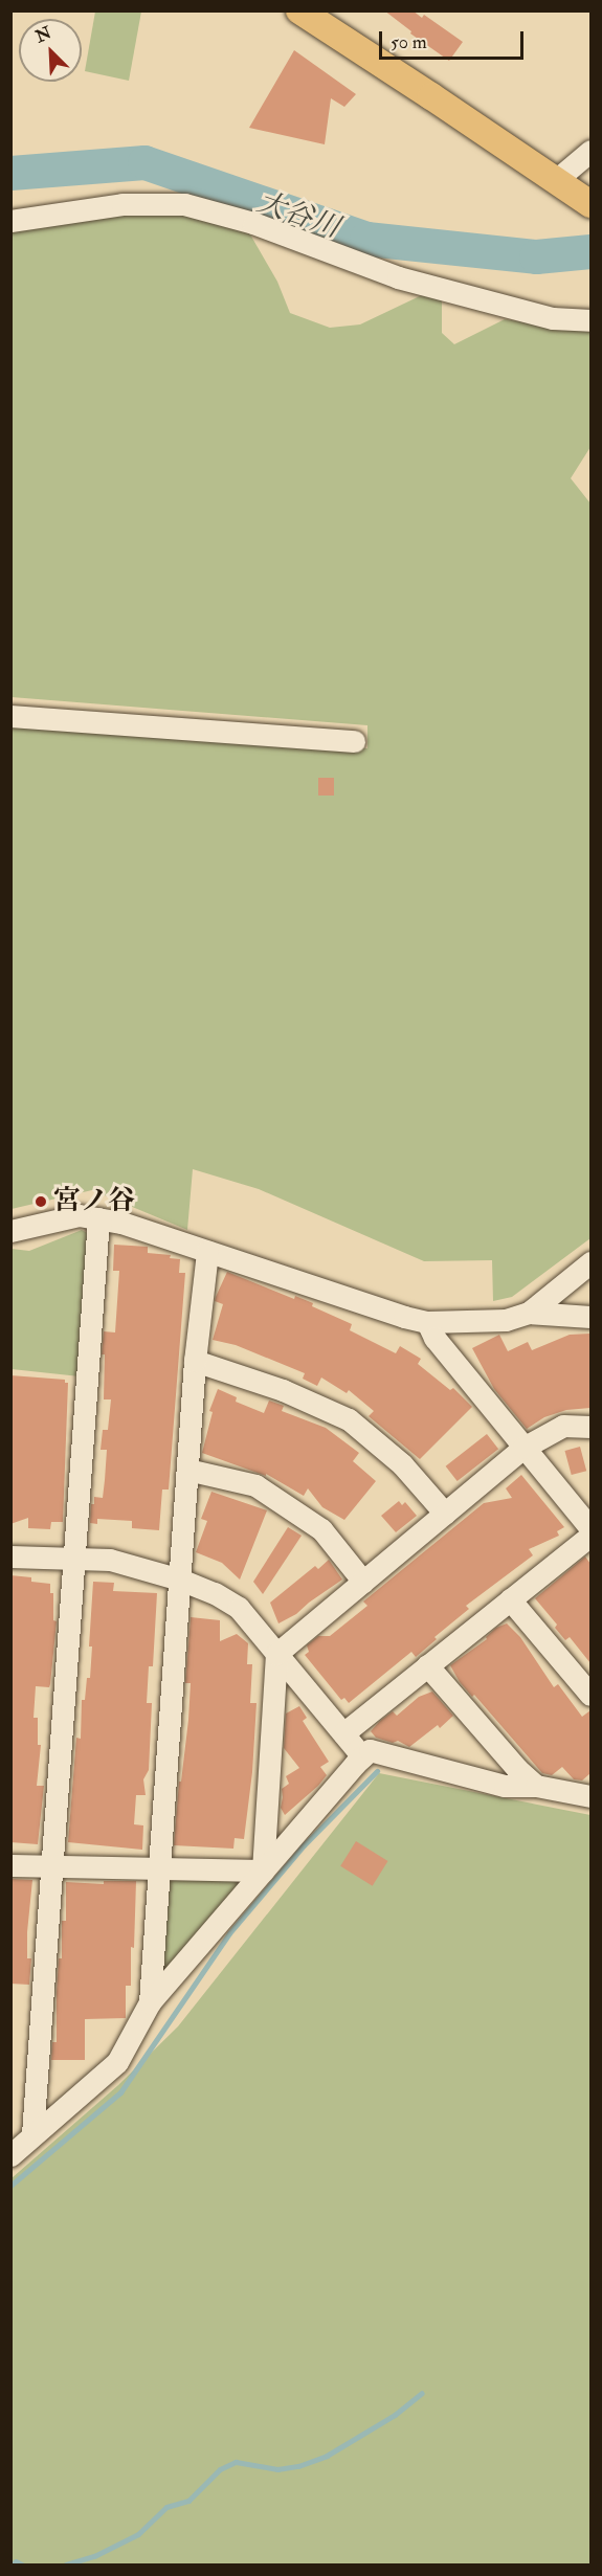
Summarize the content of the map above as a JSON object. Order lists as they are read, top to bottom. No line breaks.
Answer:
{"water":["大谷川"],"places":["宮ノ谷"],"scale_bar":"50 m","north":"top left"}
